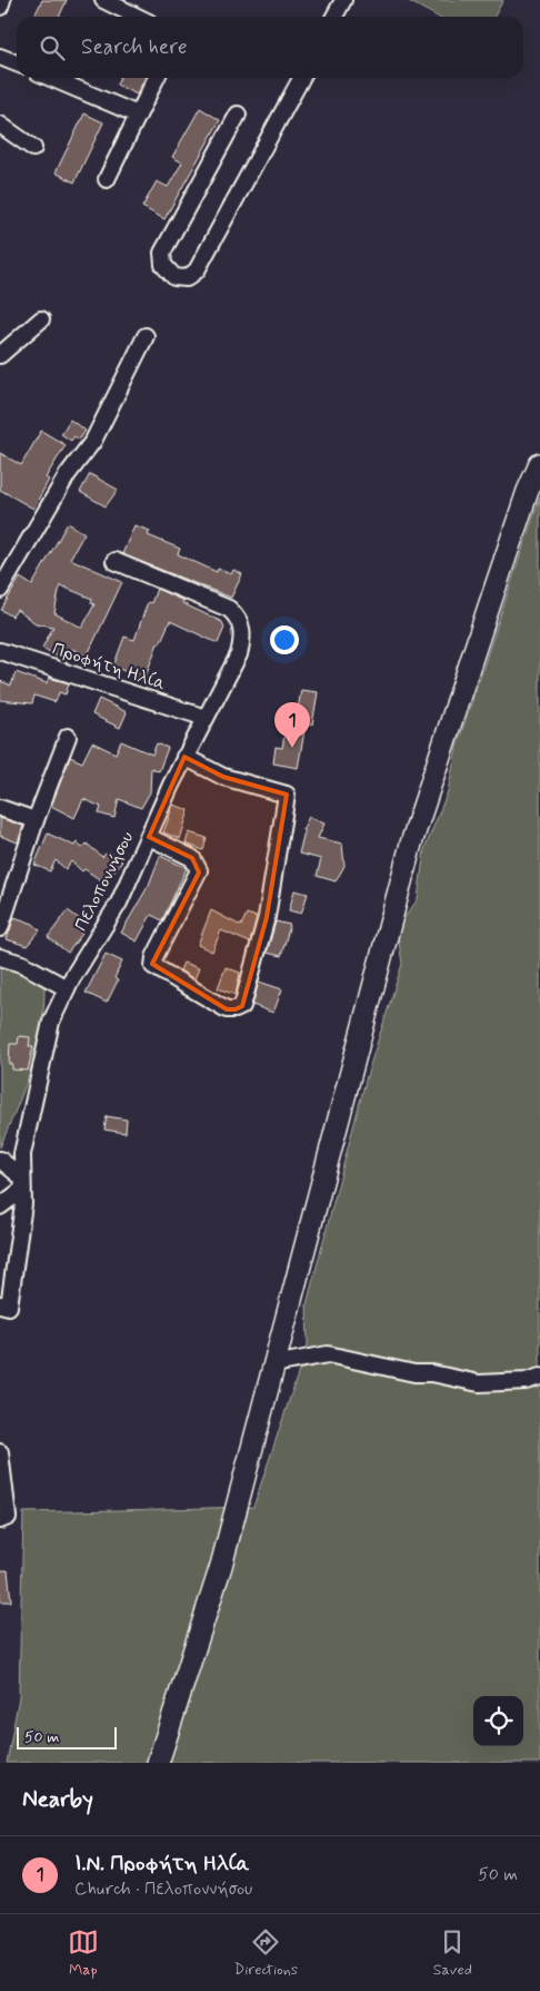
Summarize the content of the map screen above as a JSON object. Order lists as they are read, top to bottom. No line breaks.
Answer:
{"streets":{"street":["Προφήτη Ηλία","Πελοποννήσου"]},"crossings":[["Προφήτη Ηλία","Πελοποννήσου"]],"scale_bar":"50 m","page":{"search":"Search here","pins":"1","scale":"50 m","heading":"Nearby","list":[{"mark":"1","name":"Ι.Ν. Προφήτη Ηλία","note":"Church · Πελοποννήσου","value":"50 m"}],"nav":["Map","Directions","Saved"]}}
